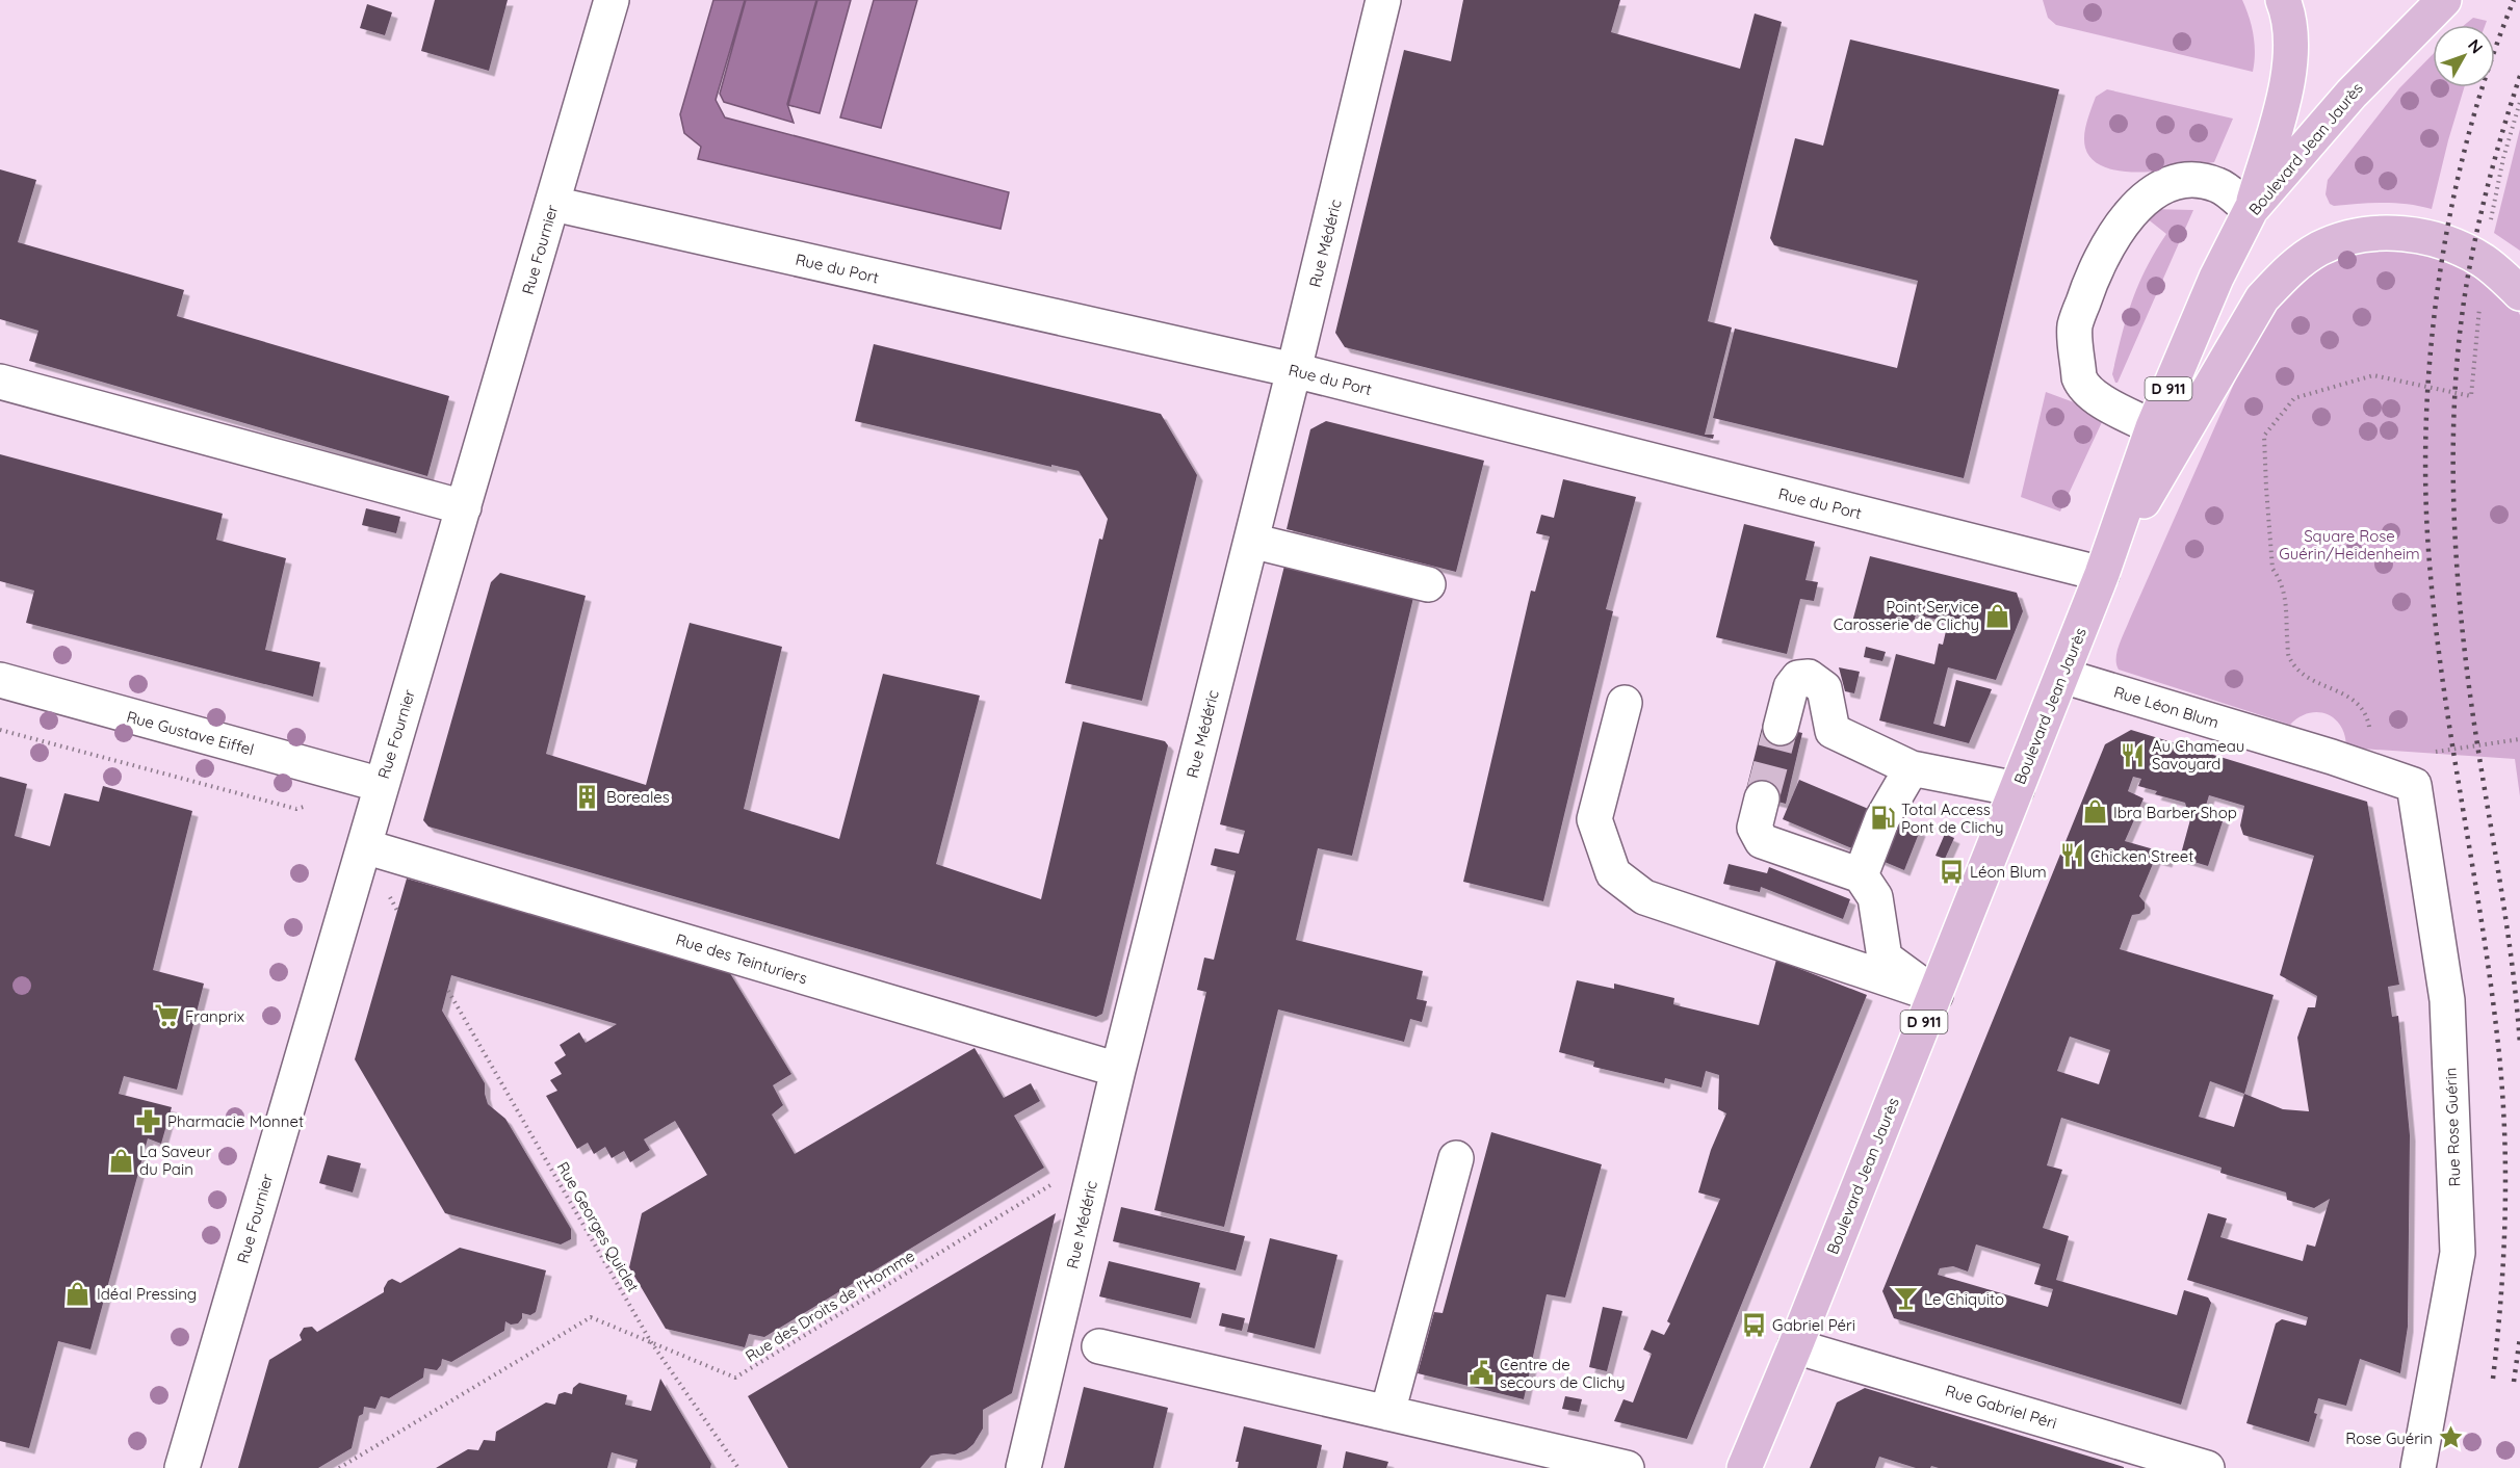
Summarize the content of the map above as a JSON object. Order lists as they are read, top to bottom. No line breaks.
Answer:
{"streets":{"main road":["Boulevard Jean Jaurès","D 911"],"street":["Rue Médéric","Rue Fournier","Rue du Port","Rue Léon Blum","Rue Gustave Eiffel","Rue des Teinturiers","Rue Rose Guérin","Rue Gabriel Péri"],"path":["Rue Georges Quiclet","Rue des Droits de l'Homme"]},"crossings":[["Boulevard Jean Jaurès","Rue du Port"],["Boulevard Jean Jaurès","D 911"],["Boulevard Jean Jaurès","Rue Léon Blum"],["Boulevard Jean Jaurès","Rue Gabriel Péri"],["Rue Médéric","Rue du Port"],["Rue Médéric","Rue des Teinturiers"],["Rue Médéric","Rue des Droits de l'Homme"],["Rue Fournier","Rue du Port"],["Rue Fournier","Rue Gustave Eiffel"],["Rue Fournier","Rue des Teinturiers"],["Rue Léon Blum","Rue Rose Guérin"],["Rue Georges Quiclet","Rue des Droits de l'Homme"]],"parks":["Square Rose Guérin/Heidenheim"],"places":{"shop":["Point Service Carosserie de Clichy","Ibra Barber Shop","La Saveur du Pain","Idéal Pressing"],"restaurant":["Au Chameau Savoyard","Chicken Street"],"building":["Boreales"],"fuel station":["Total Access Pont de Clichy"],"bus stop":["Léon Blum","Gabriel Péri"],"supermarket":["Franprix"],"pharmacy":["Pharmacie Monnet"],"bar":["Le Chiquito"],"public building":["Centre de secours de Clichy"],"place":["Rose Guérin"]},"north":"top right"}
